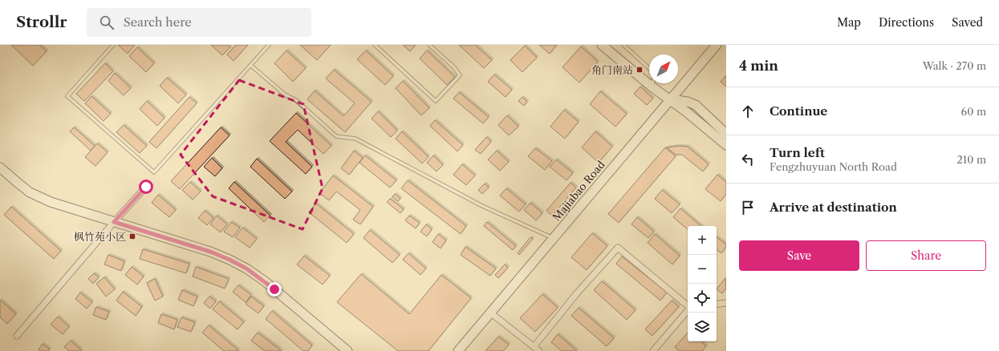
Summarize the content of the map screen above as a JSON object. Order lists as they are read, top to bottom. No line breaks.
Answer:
{"streets":{"street":["Majiabao Road"]},"places":{"transit":["角门南站","枫竹苑小区"]},"north":"top right","page":{"header":"Strollr","search":"Search here","nav":["Map","Directions","Saved"],"heading":["4 min","Walk · 270 m"],"list":[["Continue","60 m"],["Turn left","Fengzhuyuan North Road","210 m"],"Arrive at destination"],"map_buttons":["+","−"],"buttons":["Save","Share"]}}
